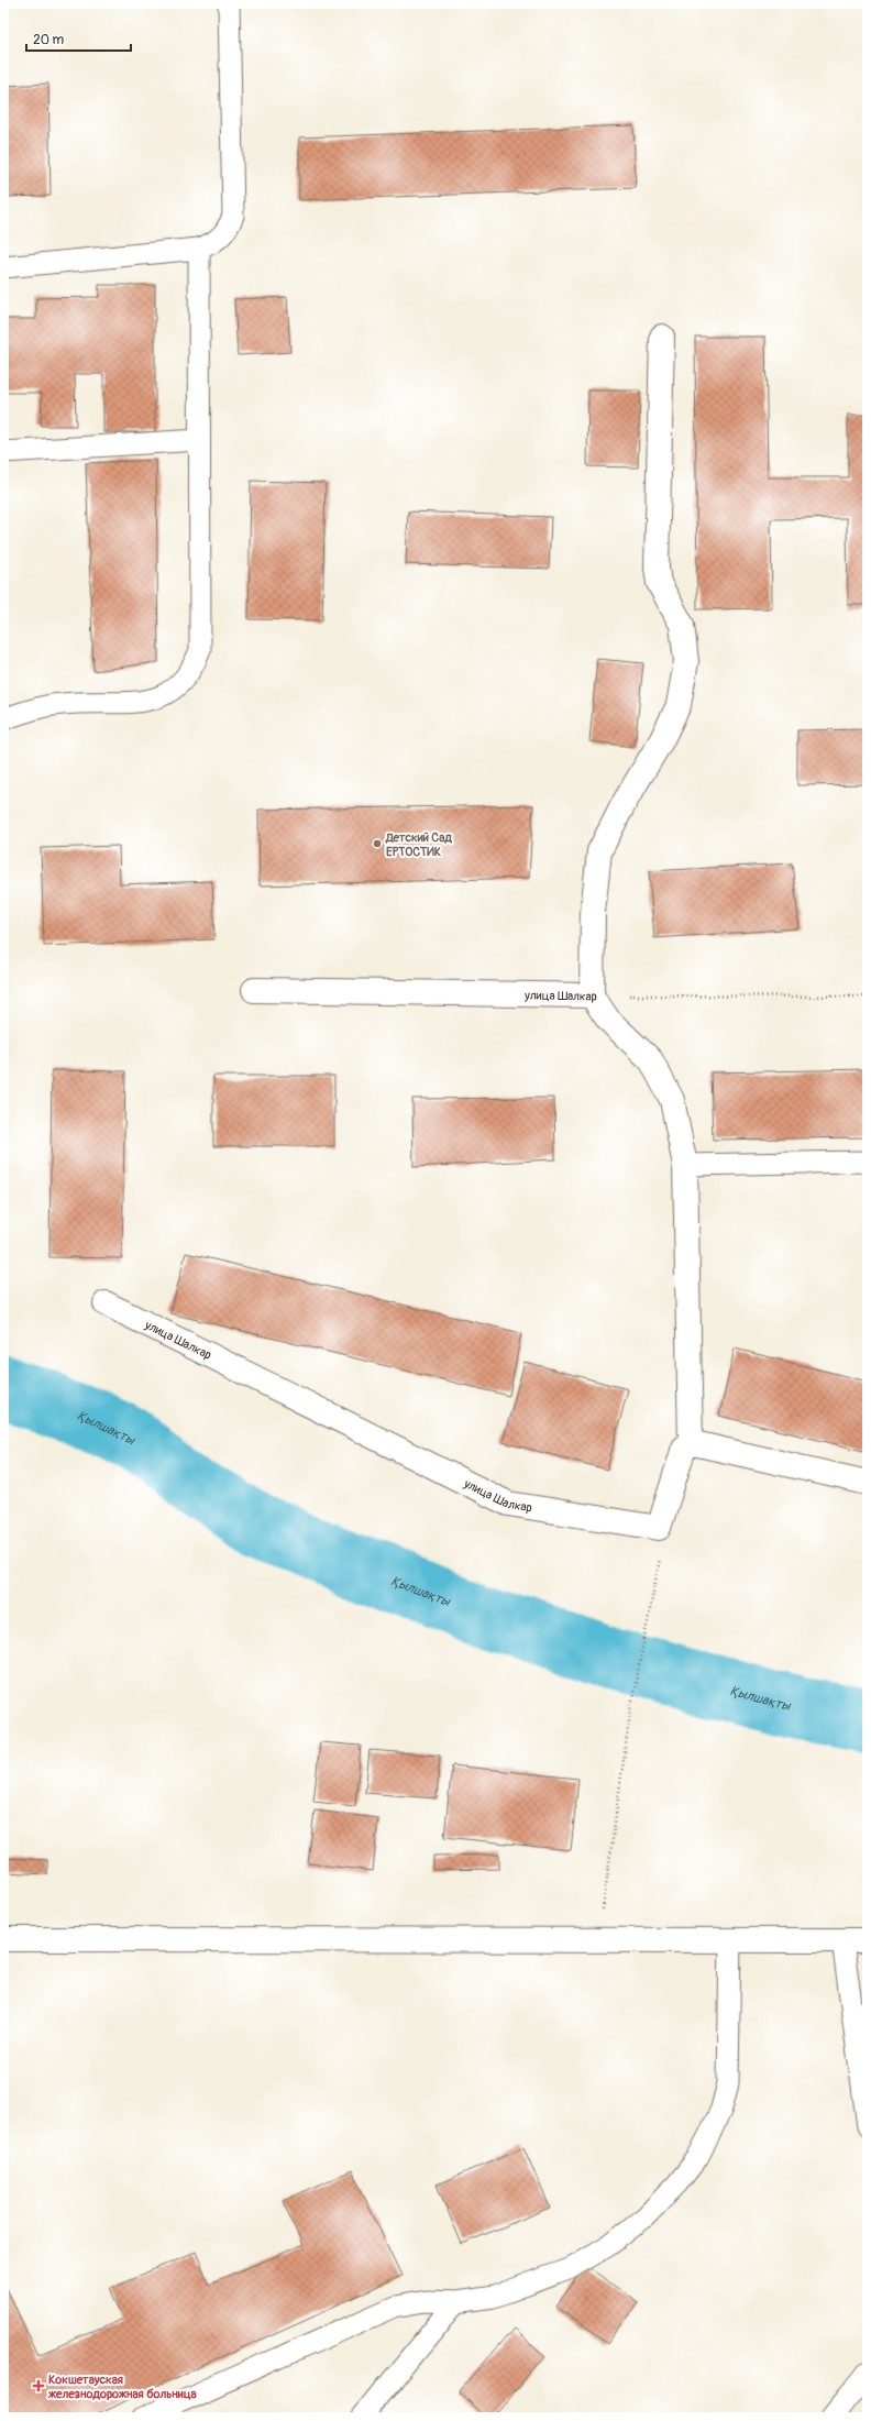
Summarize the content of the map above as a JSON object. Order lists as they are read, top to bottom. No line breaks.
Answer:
{"streets":{"street":["улица Шалкар"]},"water":["Қылшақты"],"places":{"other":["Детский Сад ЕРТОСТИК"],"health":["Кокшетауская железнодорожная больница"]},"scale_bar":"20 m"}
